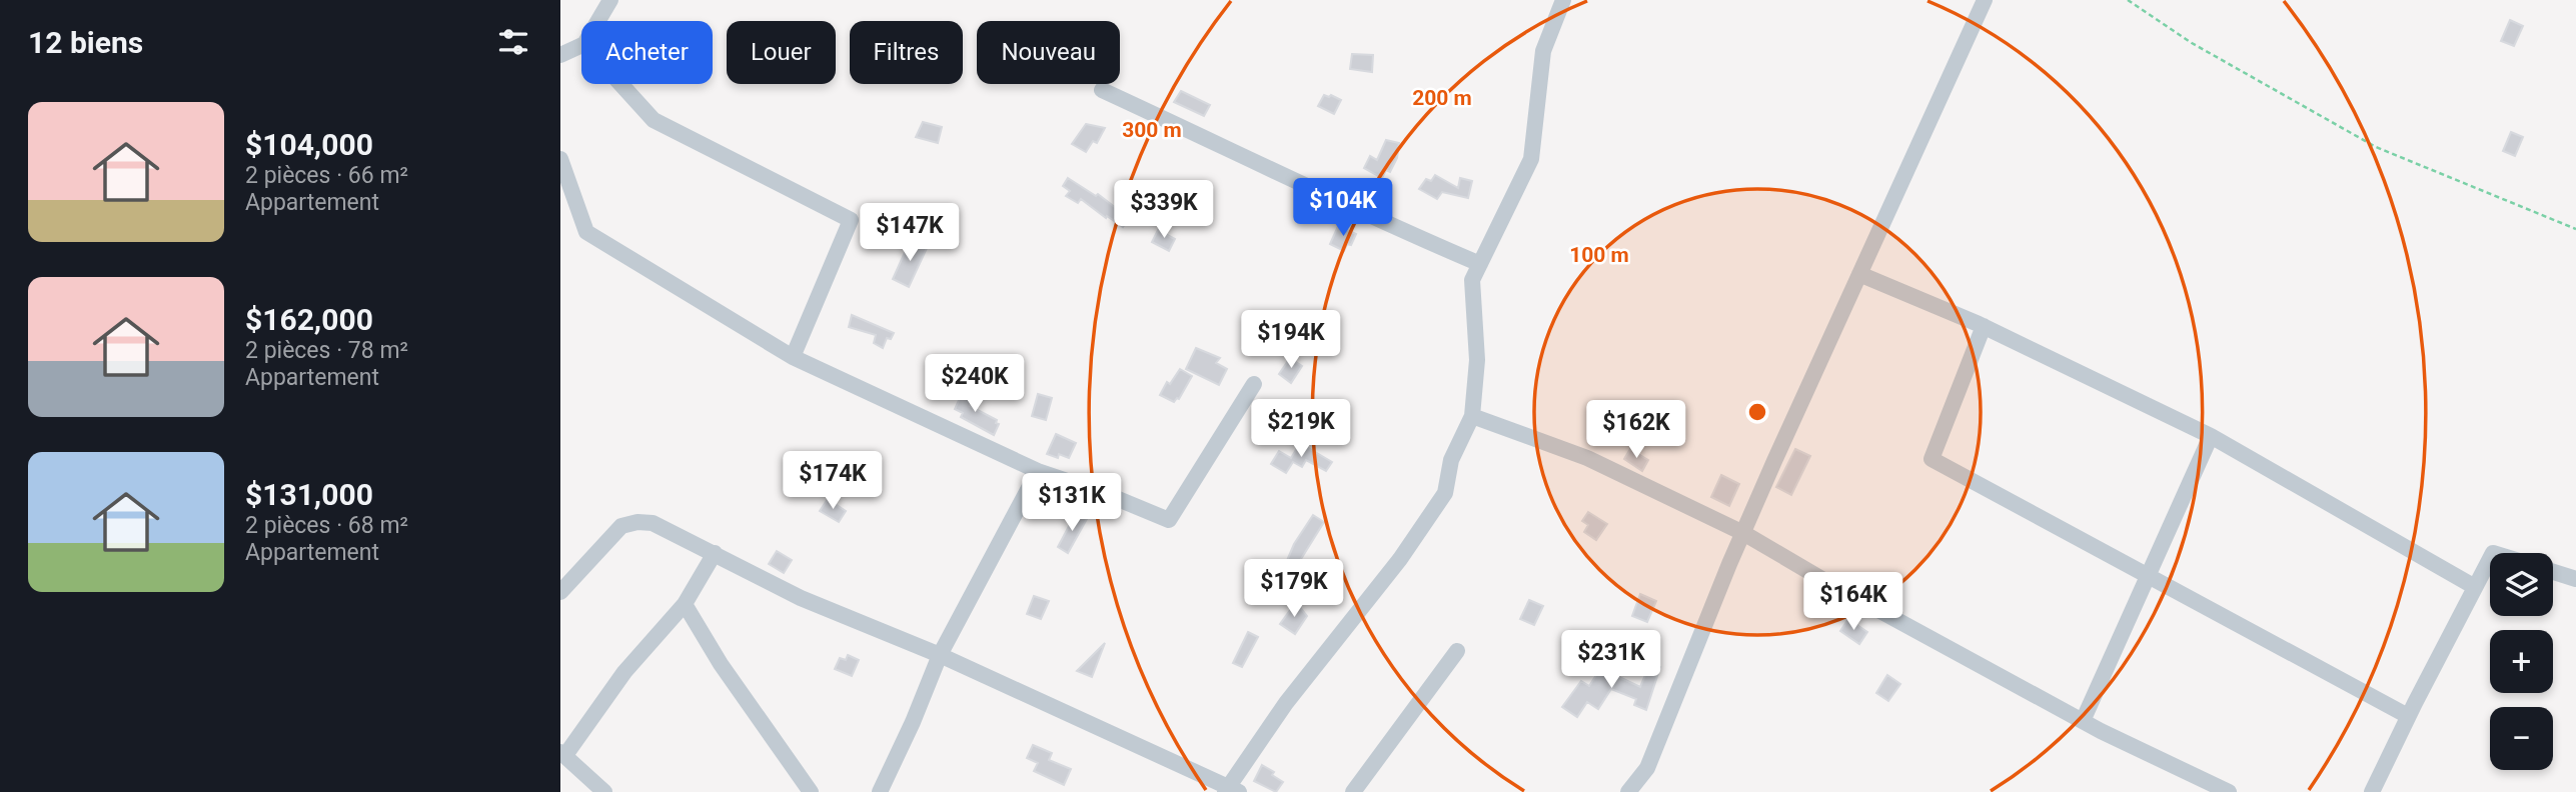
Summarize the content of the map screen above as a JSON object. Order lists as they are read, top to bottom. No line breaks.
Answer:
{"page":{"heading":"12 biens","chip":["Acheter","Louer","Filtres","Nouveau"],"list":[{"name":"$104,000","note":"2 pièces · 66 m² · Appartement"},{"name":"$162,000","note":"2 pièces · 78 m² · Appartement"},{"name":"$131,000","note":"2 pièces · 68 m² · Appartement"}],"price":["$104K","$339K","$147K","$194K","$240K","$219K","$162K","$174K","$131K","$179K","$164K","$231K"],"map_buttons":["+","−"]},"rings":["200 m","300 m","100 m"]}
